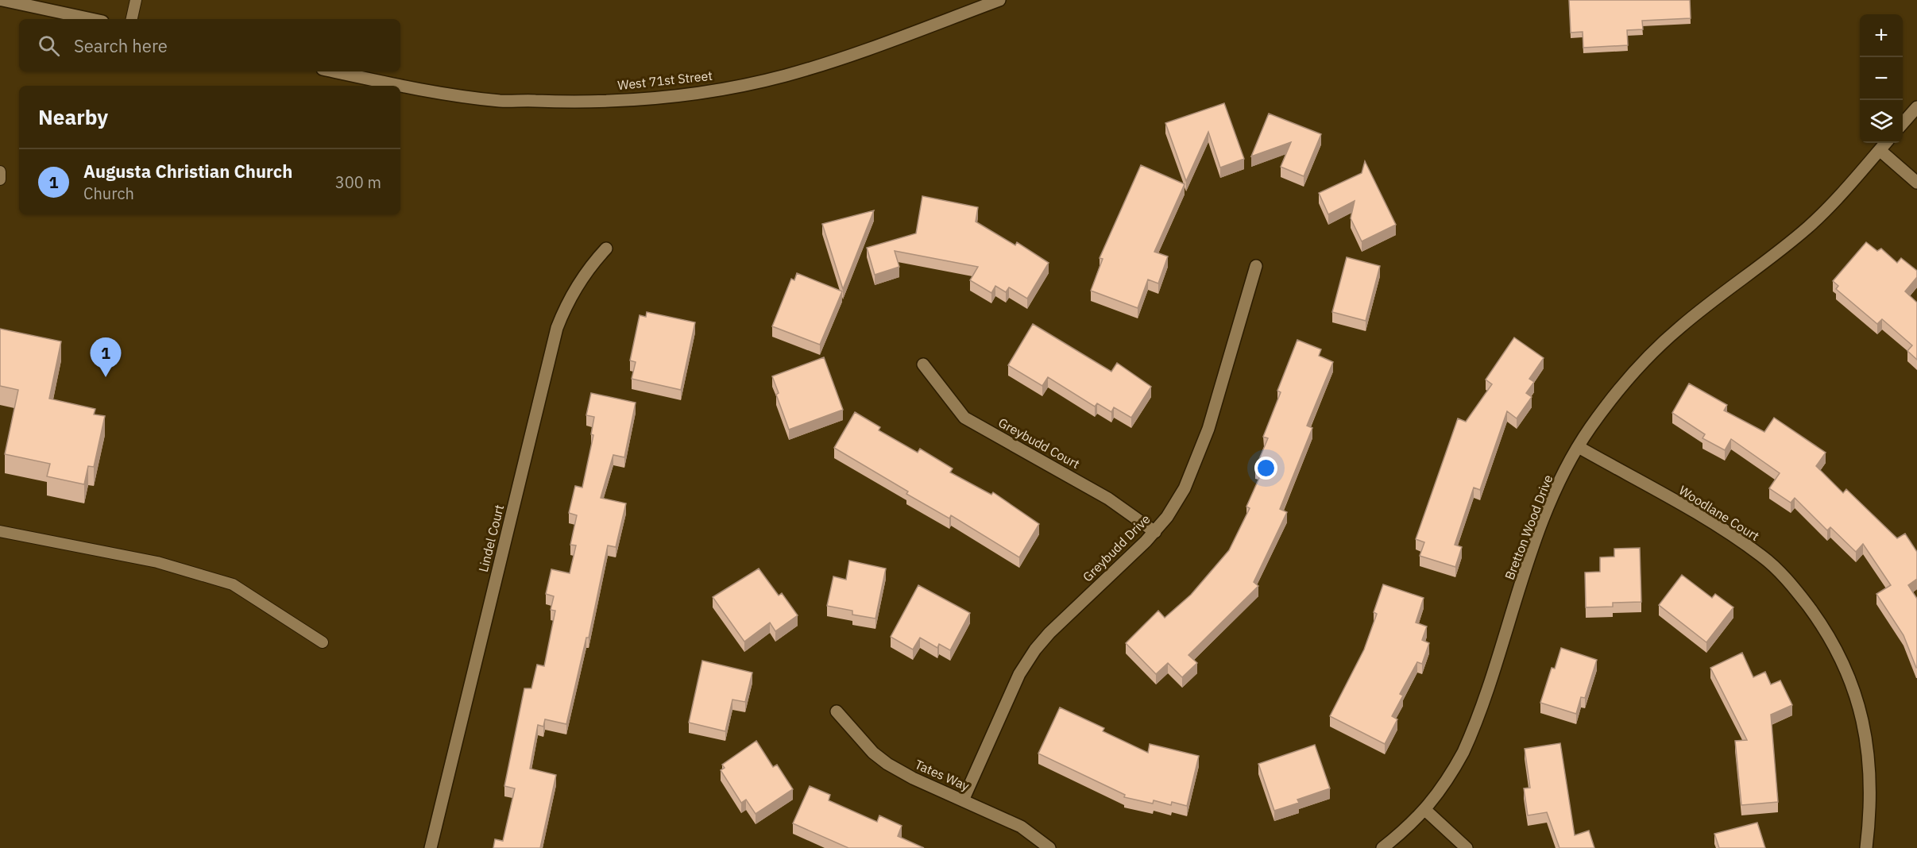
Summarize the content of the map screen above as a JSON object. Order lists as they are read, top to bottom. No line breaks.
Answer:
{"streets":{"street":["West 71st Street","Greybudd Court","Woodlane Court","Bretton Wood Drive","Lindel Court","Greybudd Drive","Tates Way"]},"crossings":[["Greybudd Court","Greybudd Drive"],["Woodlane Court","Bretton Wood Drive"],["Greybudd Drive","Tates Way"]],"page":{"map_buttons":["+","−"],"search":"Search here","heading":"Nearby","list":[{"mark":"1","name":"Augusta Christian Church","note":"Church","value":"300 m"}],"pins":"1"}}
